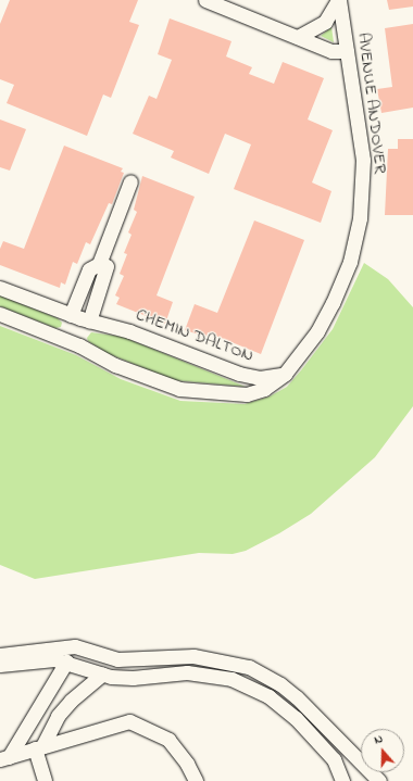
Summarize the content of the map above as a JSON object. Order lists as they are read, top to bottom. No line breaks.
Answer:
{"streets":{"street":["AVENUE ANDOVER","CHEMIN DALTON"]},"crossings":[["AVENUE ANDOVER","CHEMIN DALTON"]],"north":"top"}
